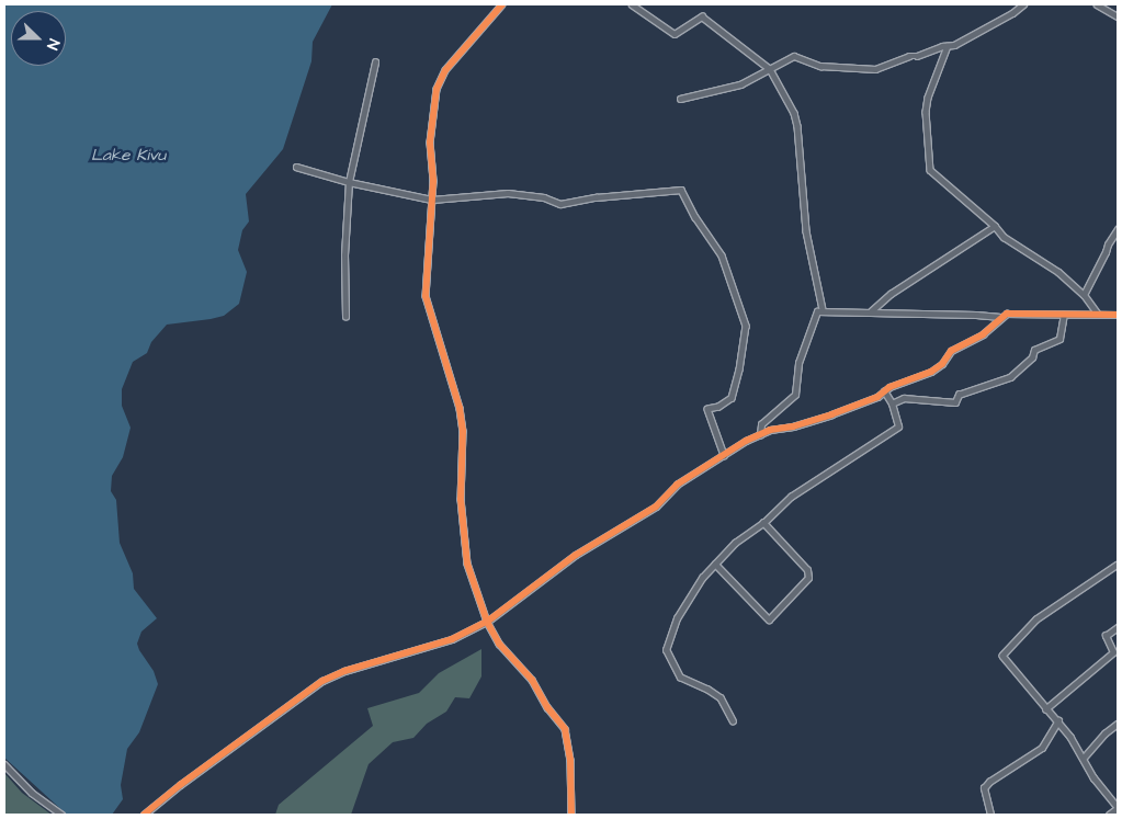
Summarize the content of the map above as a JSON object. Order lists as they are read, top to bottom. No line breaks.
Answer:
{"water":["Lake Kivu"],"north":"right"}
